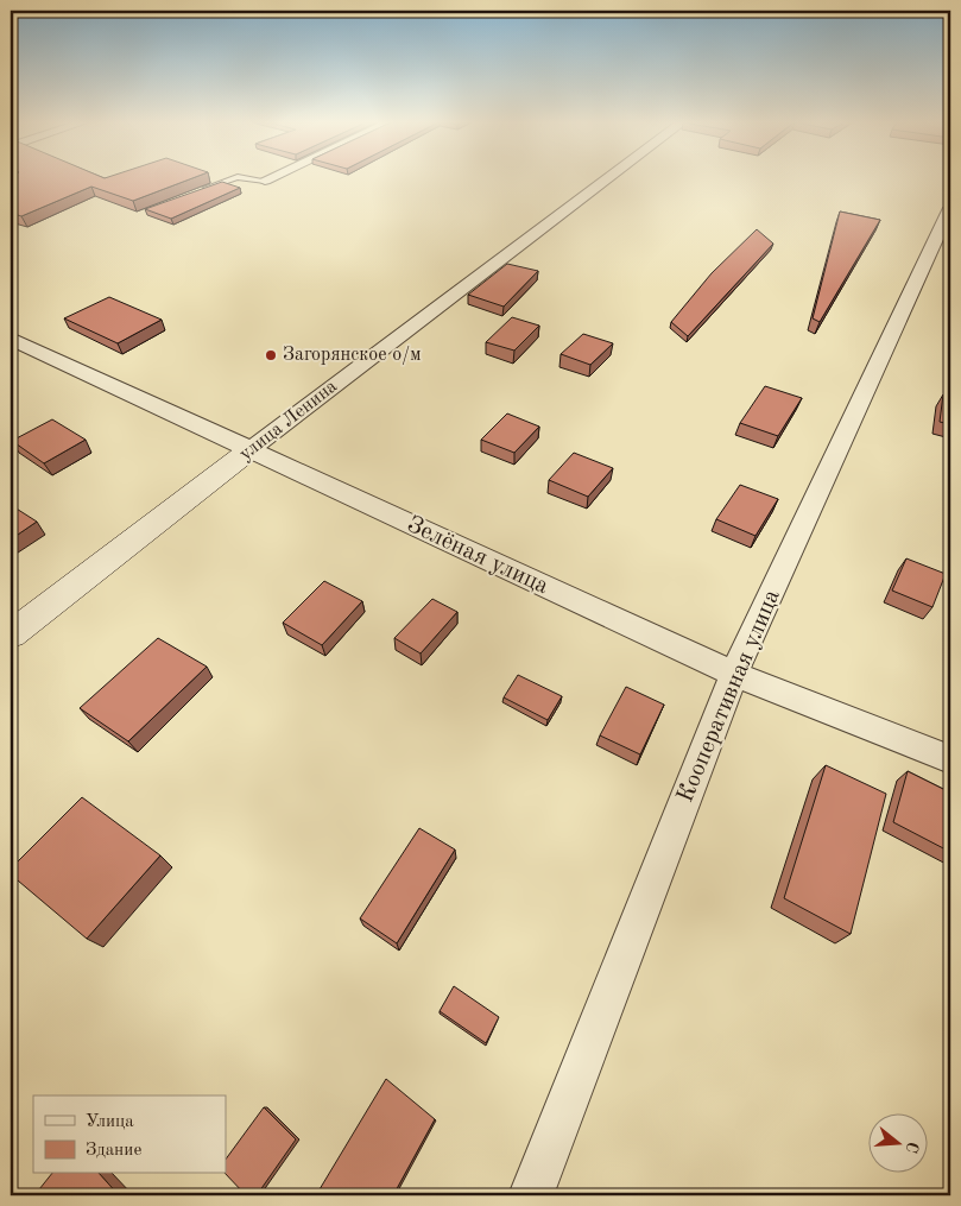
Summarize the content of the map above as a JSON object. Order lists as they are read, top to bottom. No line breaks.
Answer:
{"streets":{"street":["улица Ленина","Зелёная улица","Кооперативная улица"]},"crossings":[["улица Ленина","Зелёная улица"],["Зелёная улица","Кооперативная улица"]],"places":["Загорянское о/м"],"legend":["Улица","Здание"],"north":"right"}
